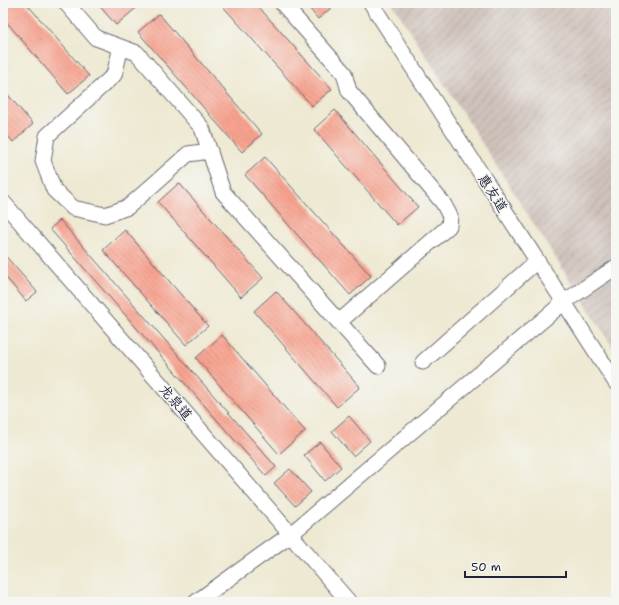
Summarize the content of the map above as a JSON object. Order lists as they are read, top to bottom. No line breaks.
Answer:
{"streets":{"street":["惠友道","龙泉道"]},"scale_bar":"50 m"}
